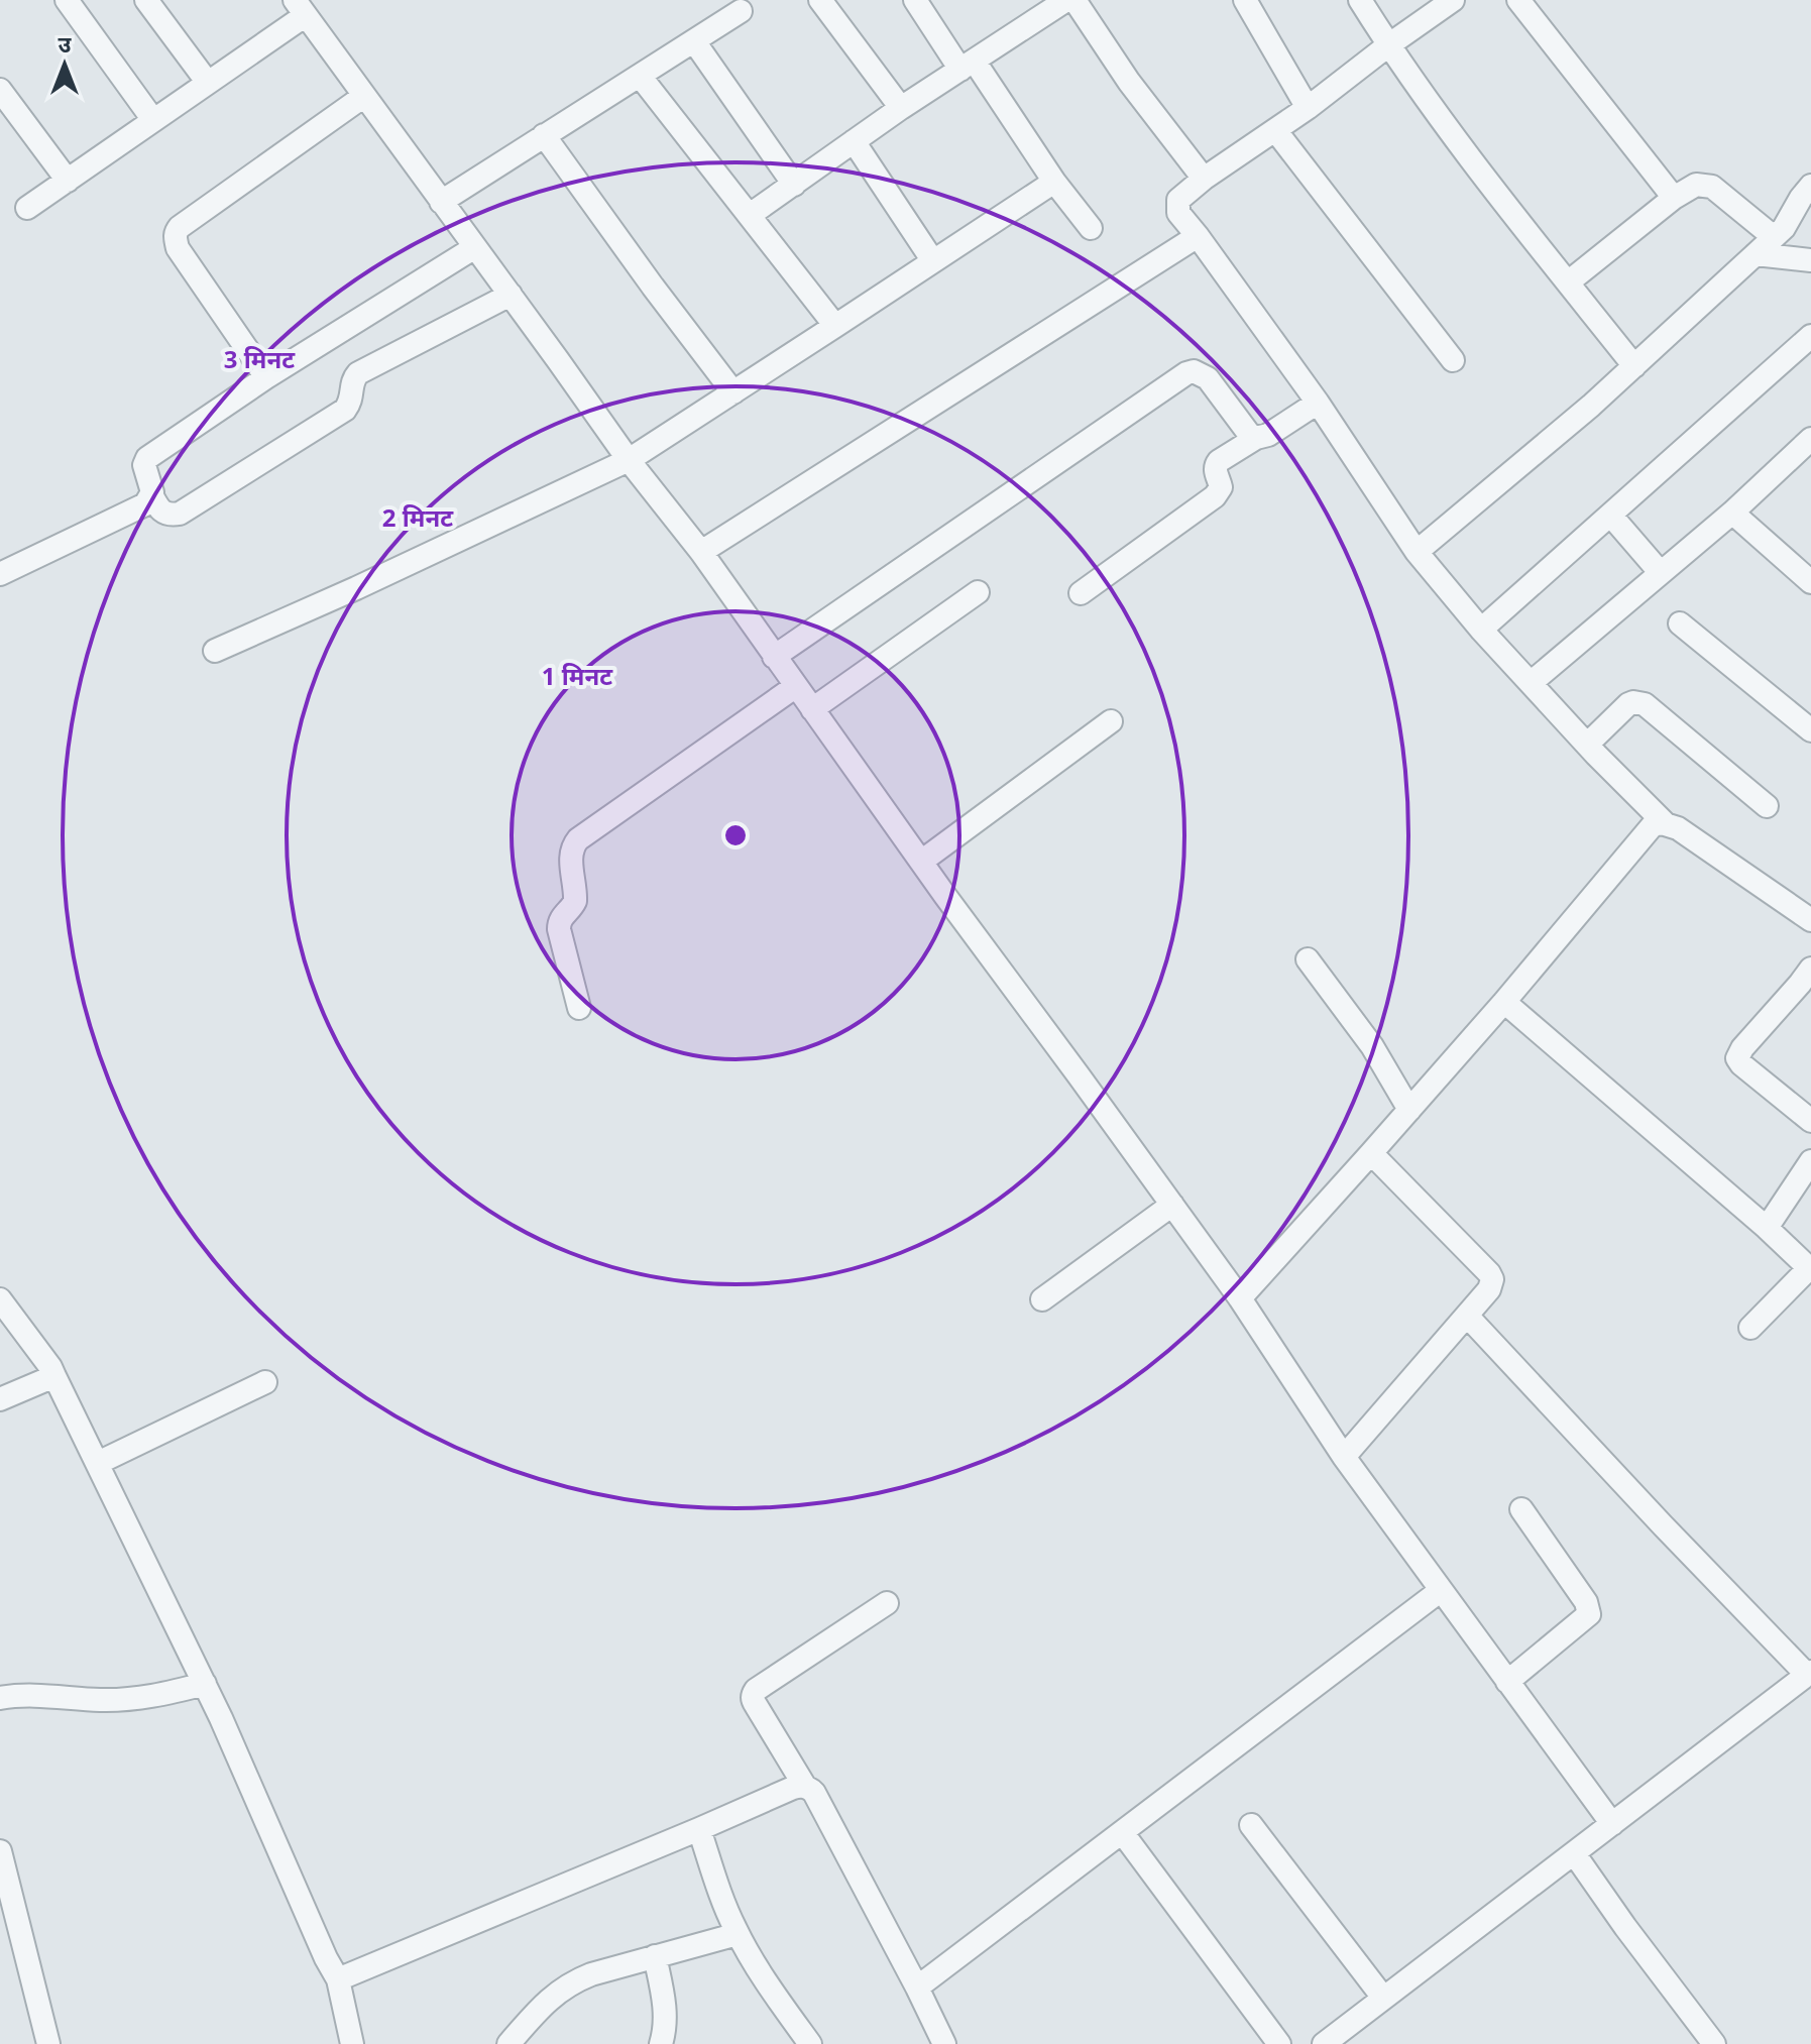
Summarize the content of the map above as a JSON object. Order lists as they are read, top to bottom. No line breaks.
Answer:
{"north":"top","rings":["3 मिनट","2 मिनट","1 मिनट"]}
